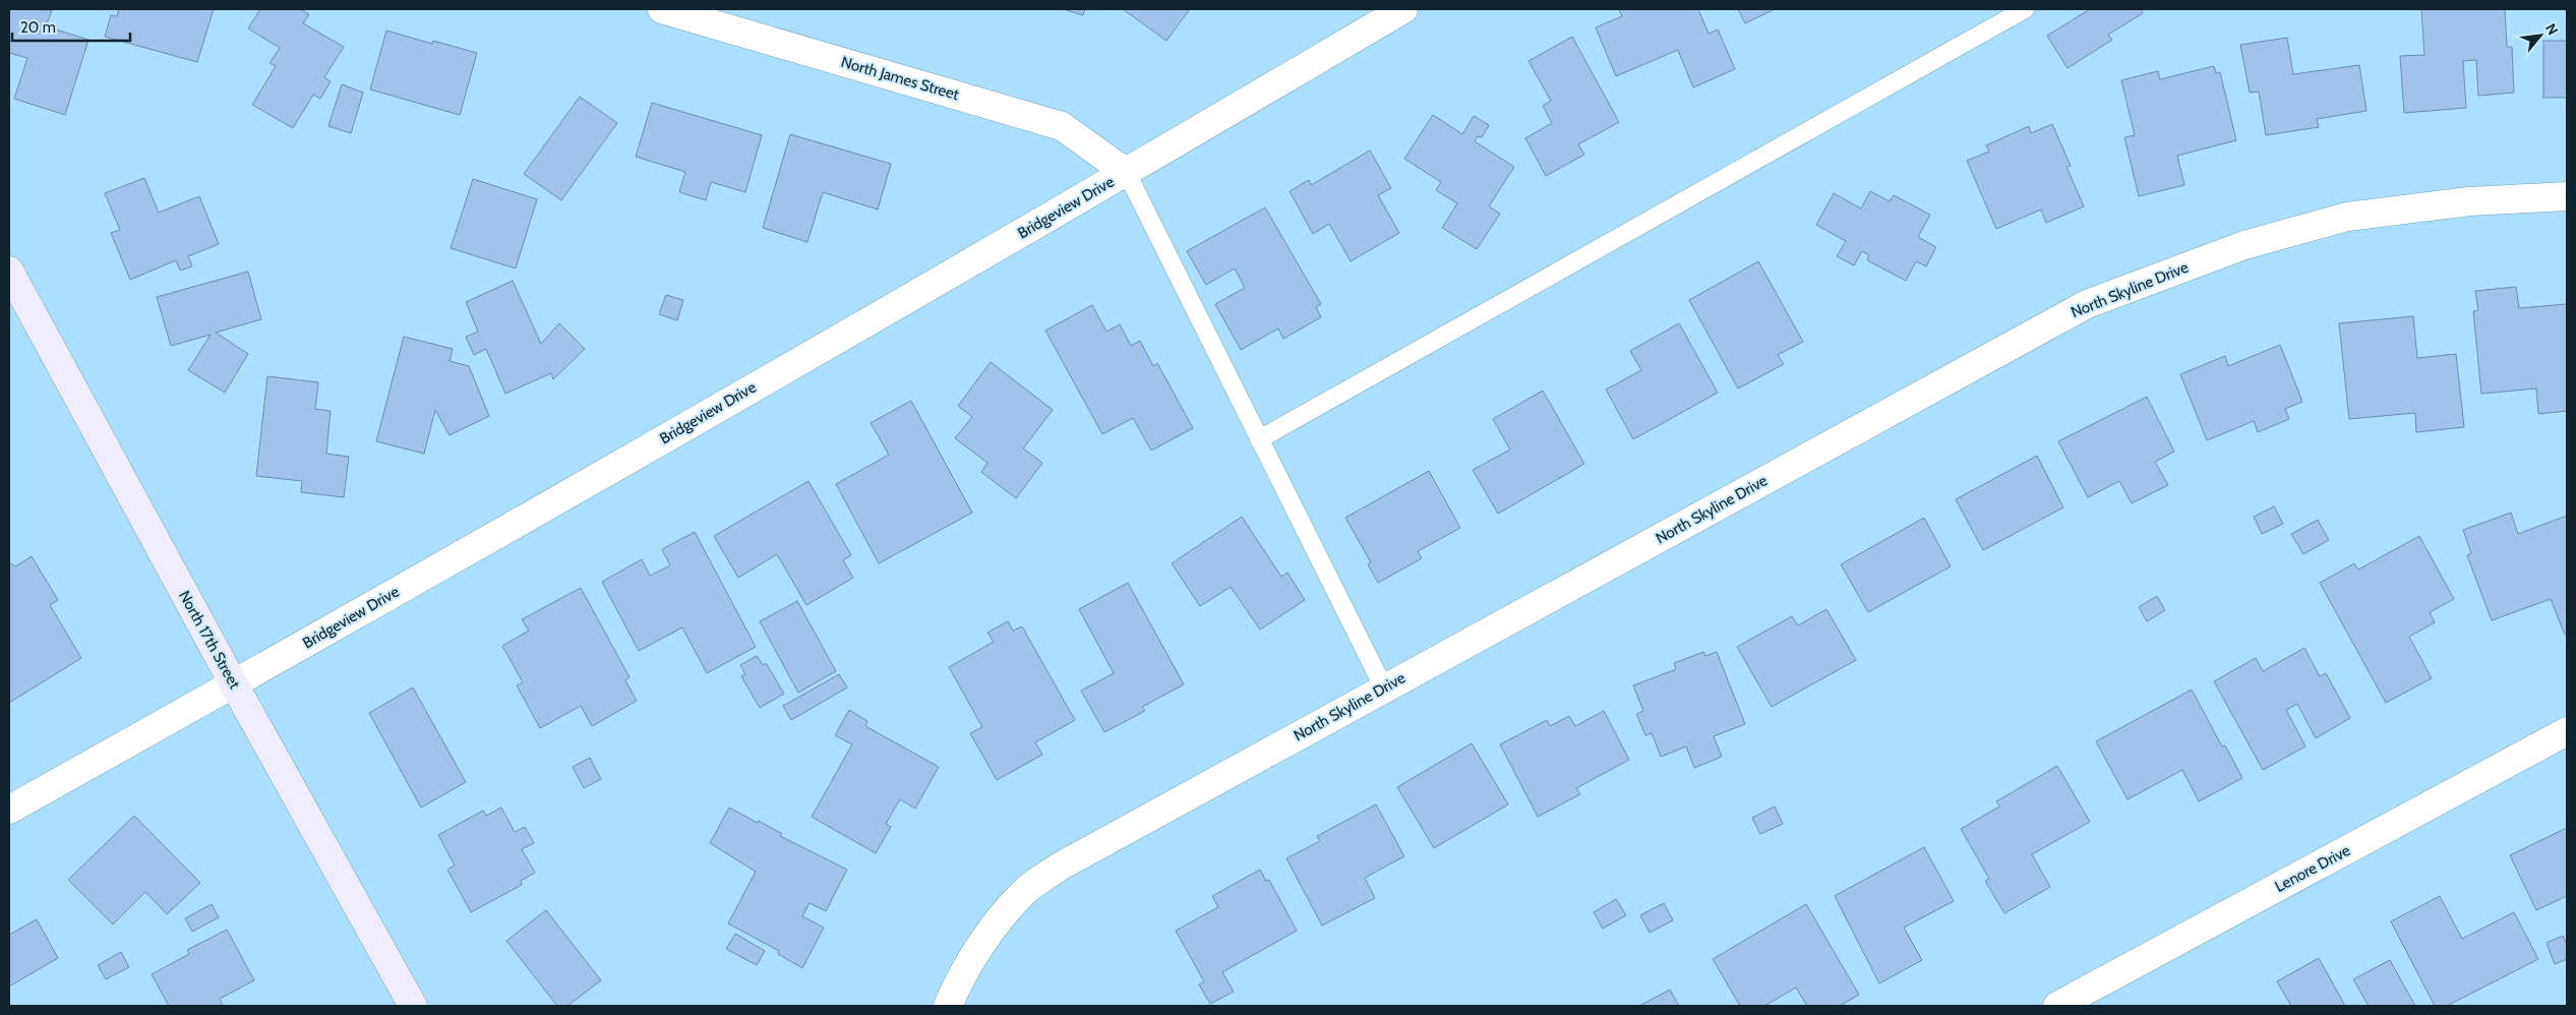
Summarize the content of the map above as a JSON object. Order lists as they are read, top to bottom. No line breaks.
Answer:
{"streets":{"street":["North James Street","Bridgeview Drive","North Skyline Drive","North 17th Street","Lenore Drive"]},"crossings":[["North James Street","Bridgeview Drive"],["Bridgeview Drive","North 17th Street"]],"scale_bar":"20 m","north":"top right"}
